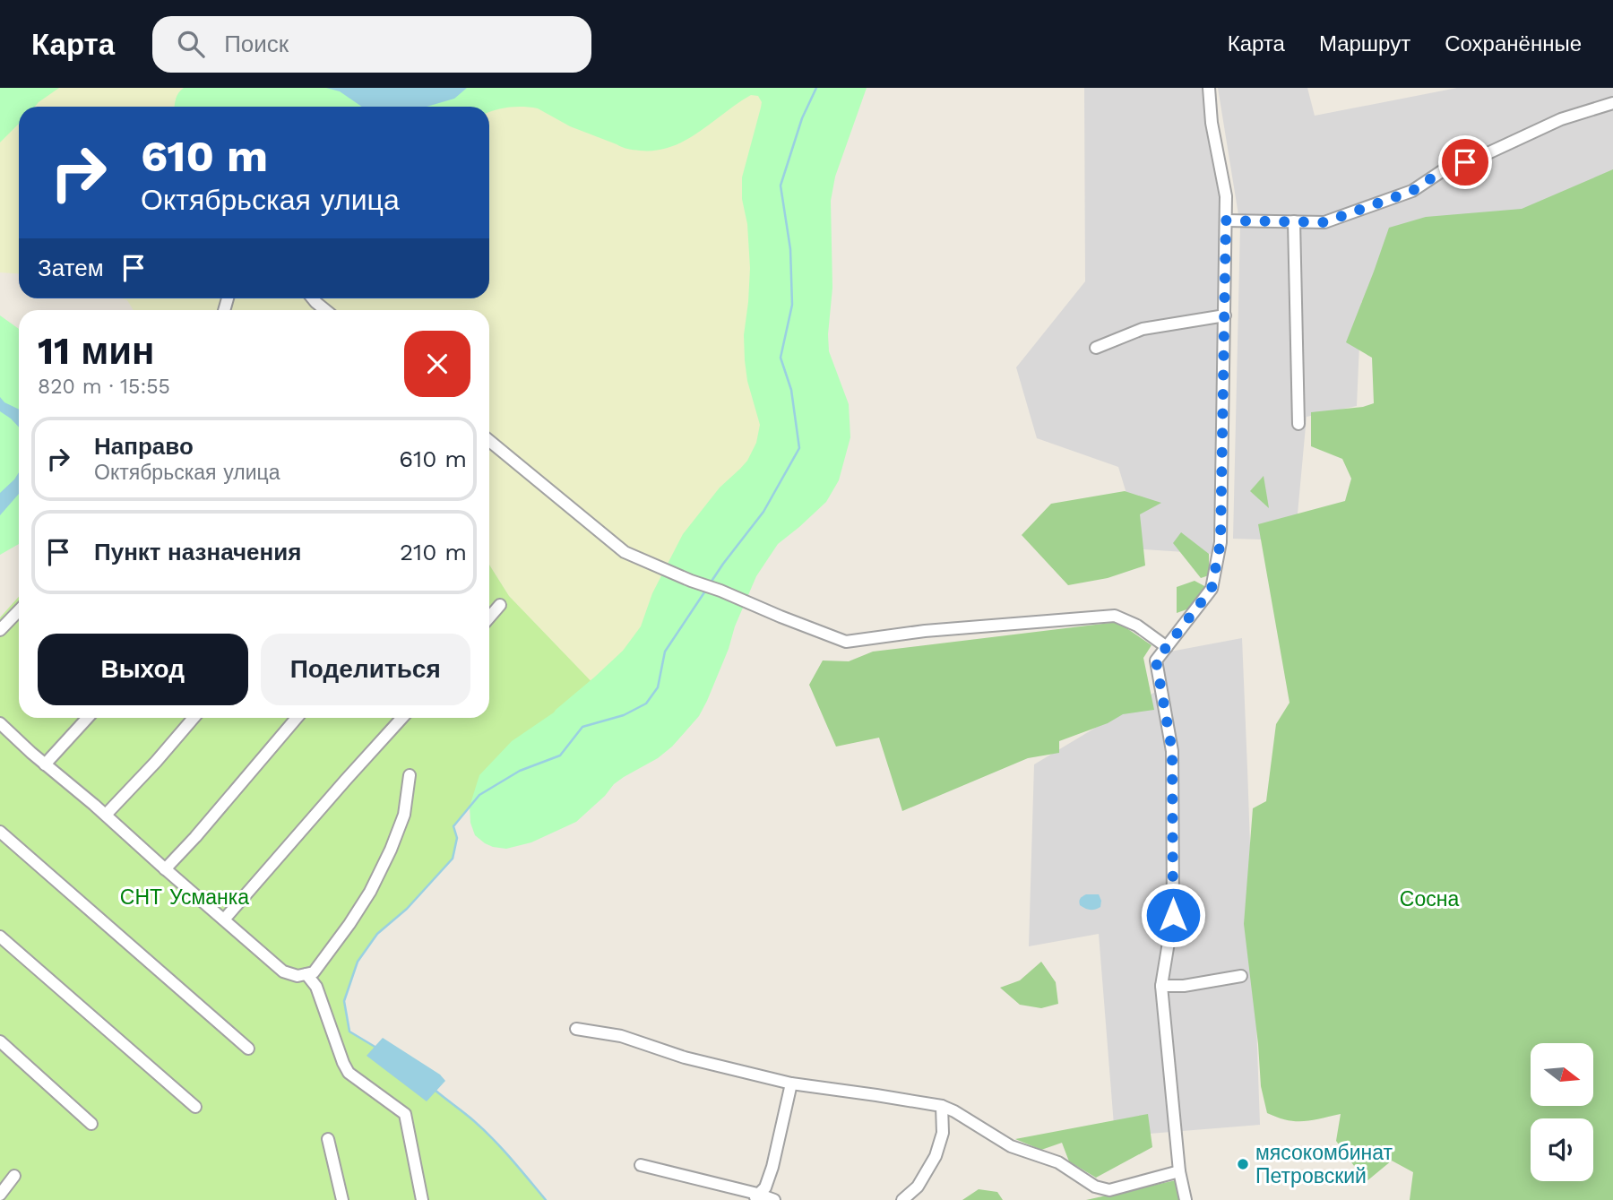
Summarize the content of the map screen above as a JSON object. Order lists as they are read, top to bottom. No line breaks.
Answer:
{"parks":["СНТ Усманка","Сосна"],"places":["мясокомбинат Петровский"],"north":"right","page":{"header":"Карта","search":"Поиск","nav":["Карта","Маршрут","Сохранённые"],"turn":["610 m","Октябрьская улица"],"then":"Затем","heading":["11 мин","820 m · 15:55"],"list":[{"name":"Направо","note":"Октябрьская улица","value":"610 m"},{"name":"Пункт назначения","value":"210 m"}],"buttons":["Выход","Поделиться"]}}
